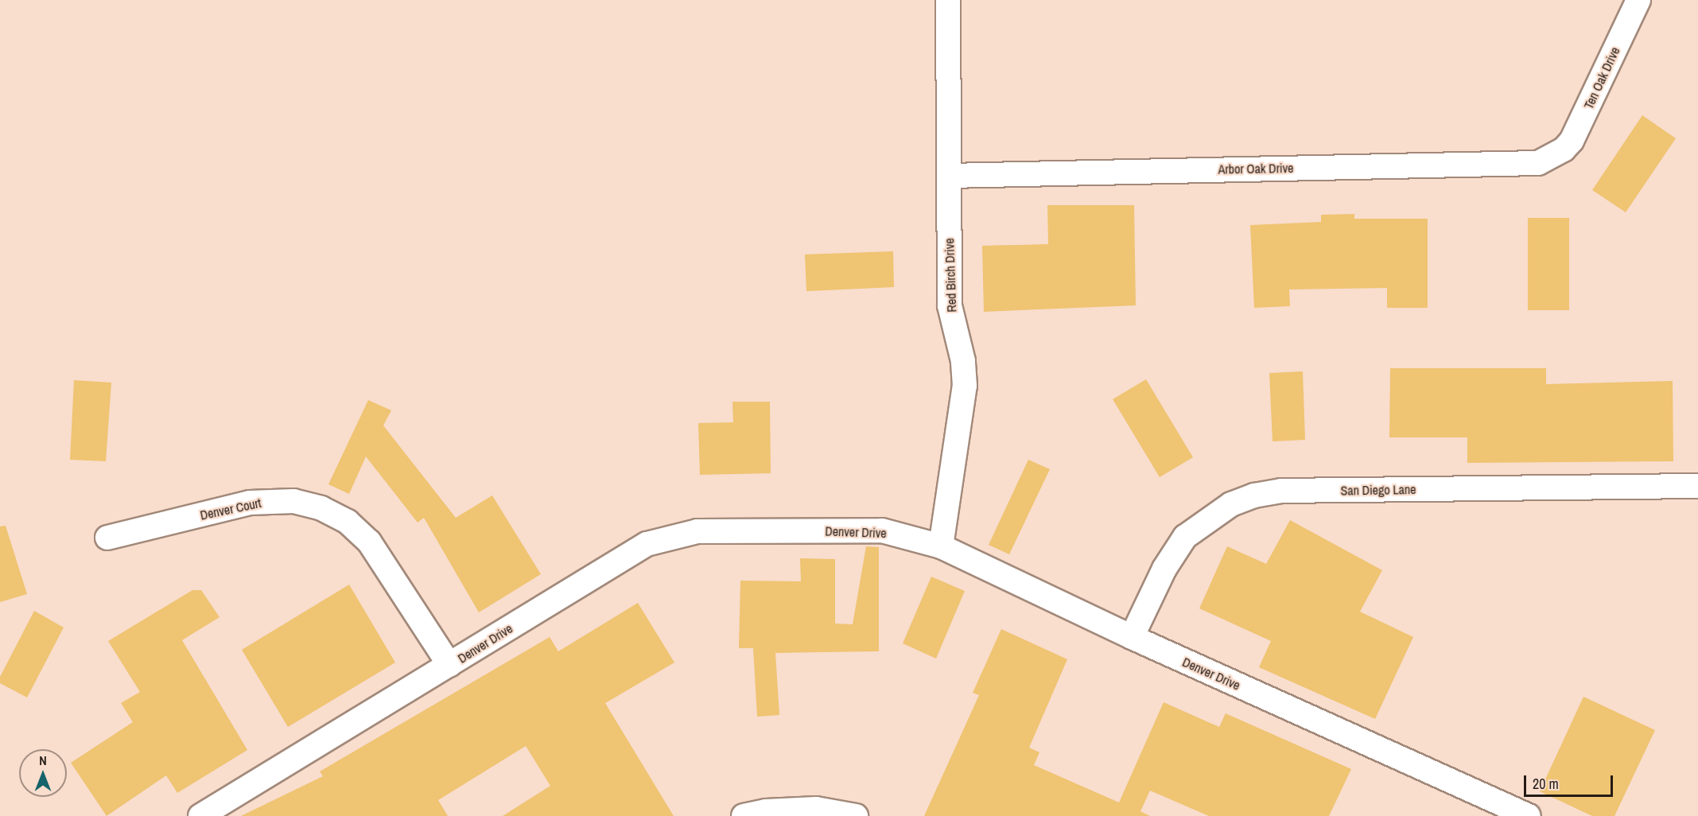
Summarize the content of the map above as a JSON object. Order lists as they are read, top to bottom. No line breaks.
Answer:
{"streets":{"street":["Ten Oak Drive","Arbor Oak Drive","Red Birch Drive","San Diego Lane","Denver Court","Denver Drive"]},"crossings":[["Ten Oak Drive","Arbor Oak Drive"],["Arbor Oak Drive","Red Birch Drive"],["Red Birch Drive","Denver Drive"],["San Diego Lane","Denver Drive"],["Denver Court","Denver Drive"]],"scale_bar":"20 m","north":"top"}
